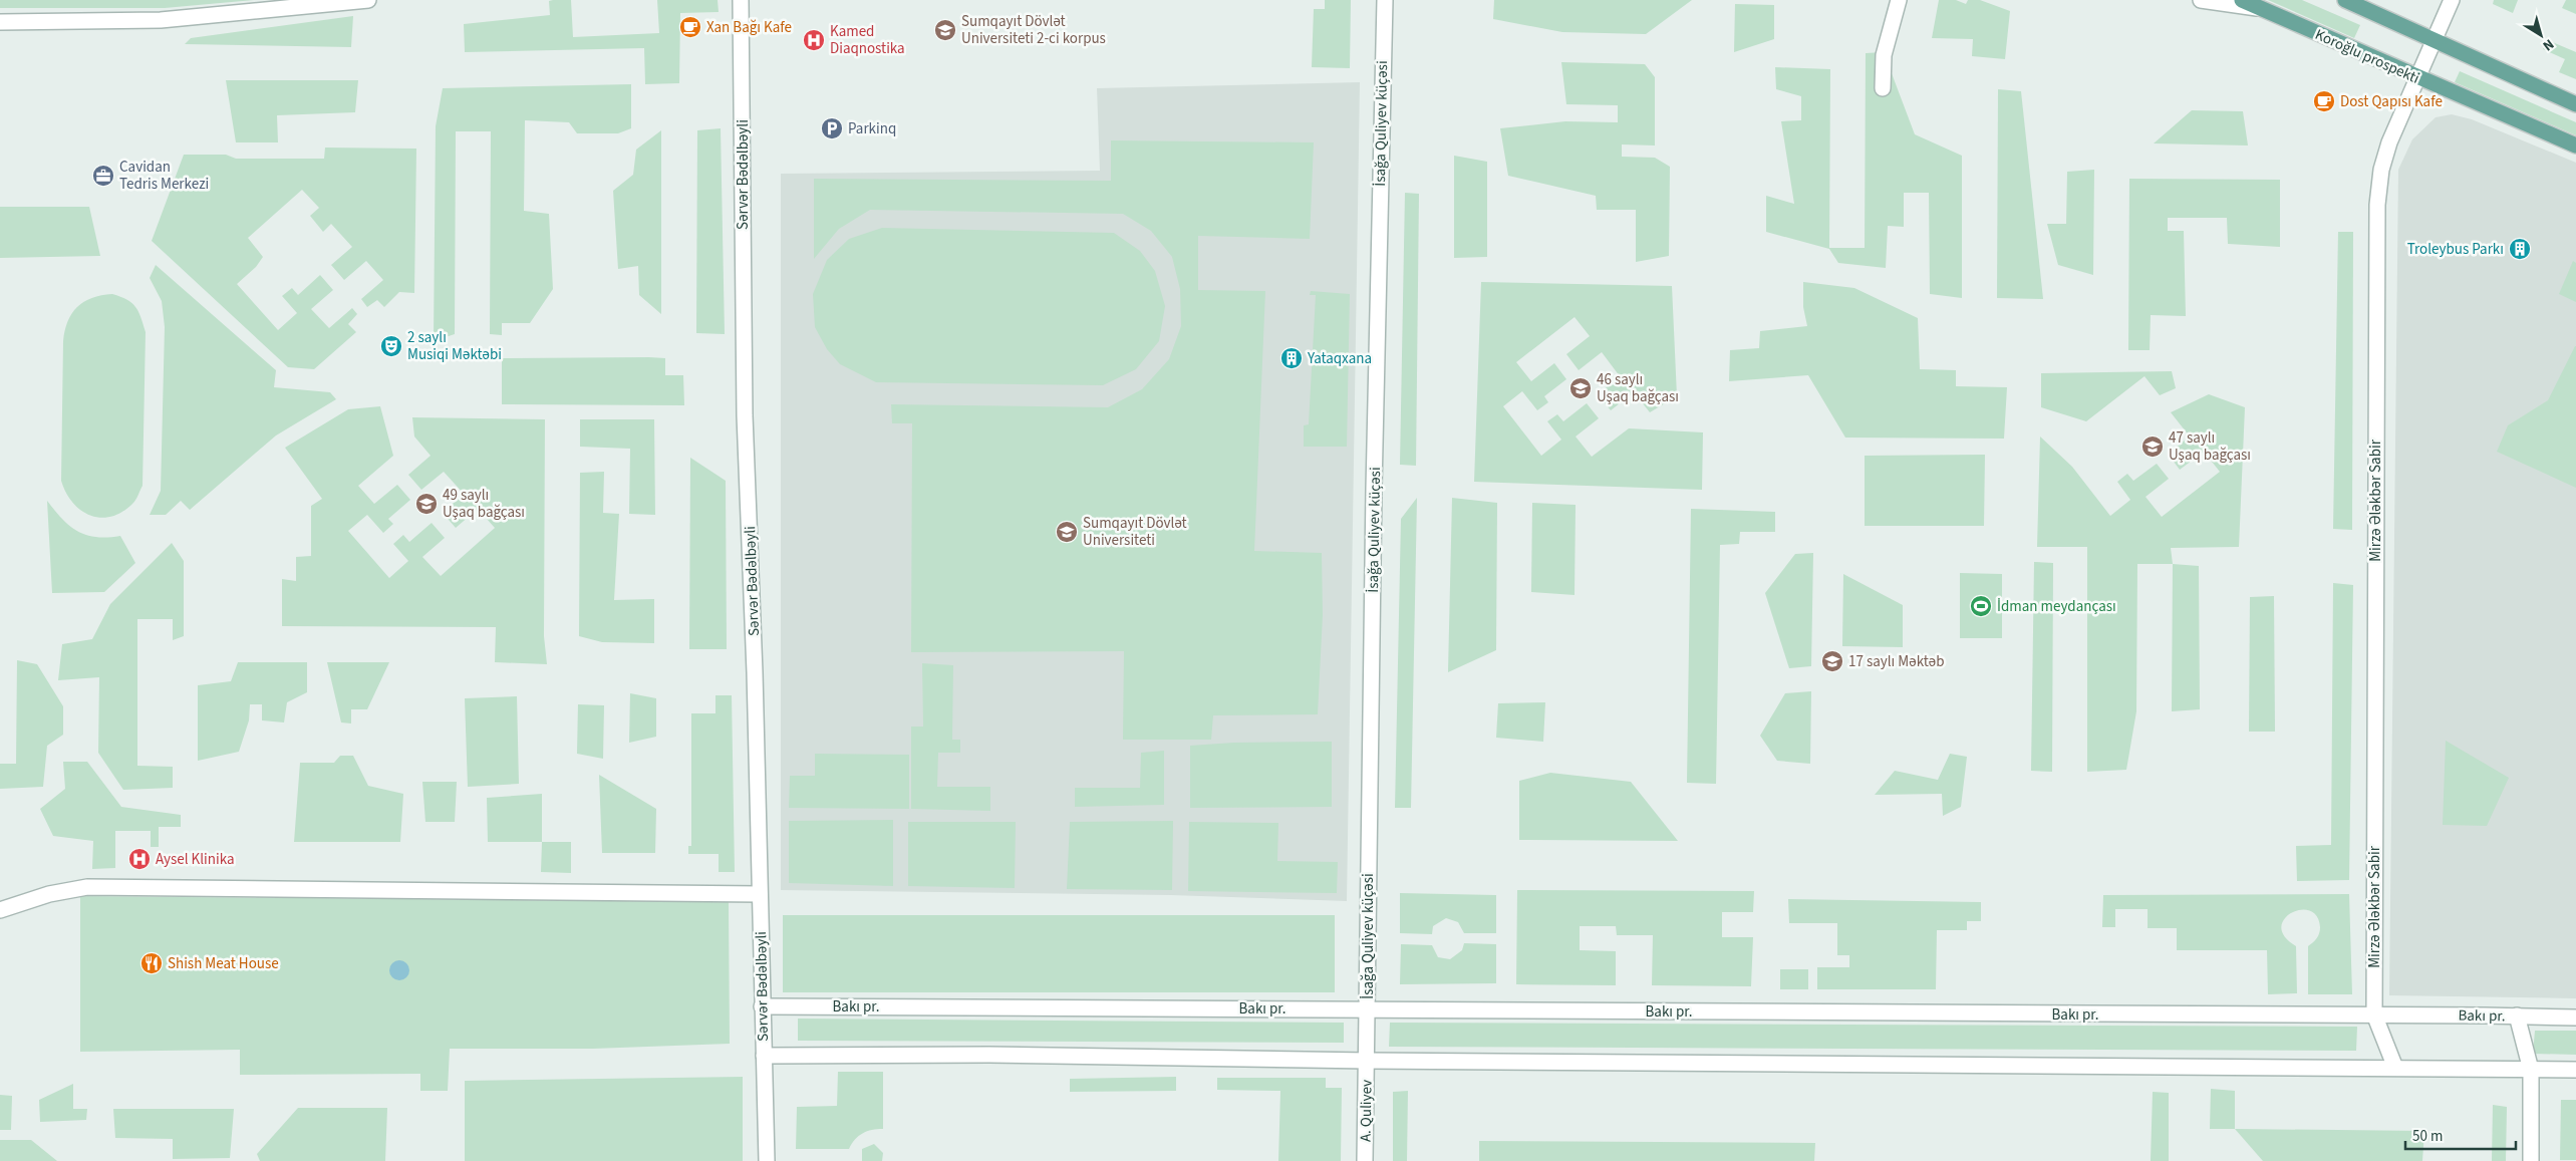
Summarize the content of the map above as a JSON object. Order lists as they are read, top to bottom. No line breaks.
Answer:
{"streets":{"main road":["Koroğlu prospekti"],"street":["İsağa Quliyev küçəsi","Sərvər Bədəlbəyli","Mirzə Ələkbər Sabir","Bakı pr.","A. Quliyev"]},"crossings":[["Koroğlu prospekti","Mirzə Ələkbər Sabir"],["İsağa Quliyev küçəsi","Bakı pr."],["İsağa Quliyev küçəsi","A. Quliyev"],["Sərvər Bədəlbəyli","Bakı pr."],["Mirzə Ələkbər Sabir","Bakı pr."]],"places":{"cafe":["Xan Bağı Kafe","Dost Qapısı Kafe"],"school or university":["Sumqayıt Dövlət Universiteti 2-ci korpus","46 saylı Uşaq bağçası","47 saylı Uşaq bağçası","49 saylı Uşaq bağçası","Sumqayıt Dövlət Universiteti","17 saylı Məktəb"],"hospital":["Kamed Diaqnostika","Aysel Klinika"],"parking":["Parkinq"],"office":["Cavidan Tedris Merkezi"],"building":["Troleybus Parkı","Yataqxana"],"theatre":["2 saylı Musiqi Məktəbi"],"sports":["İdman meydançası"],"restaurant":["Shish Meat House"]},"scale_bar":"50 m","north":"bottom right"}
